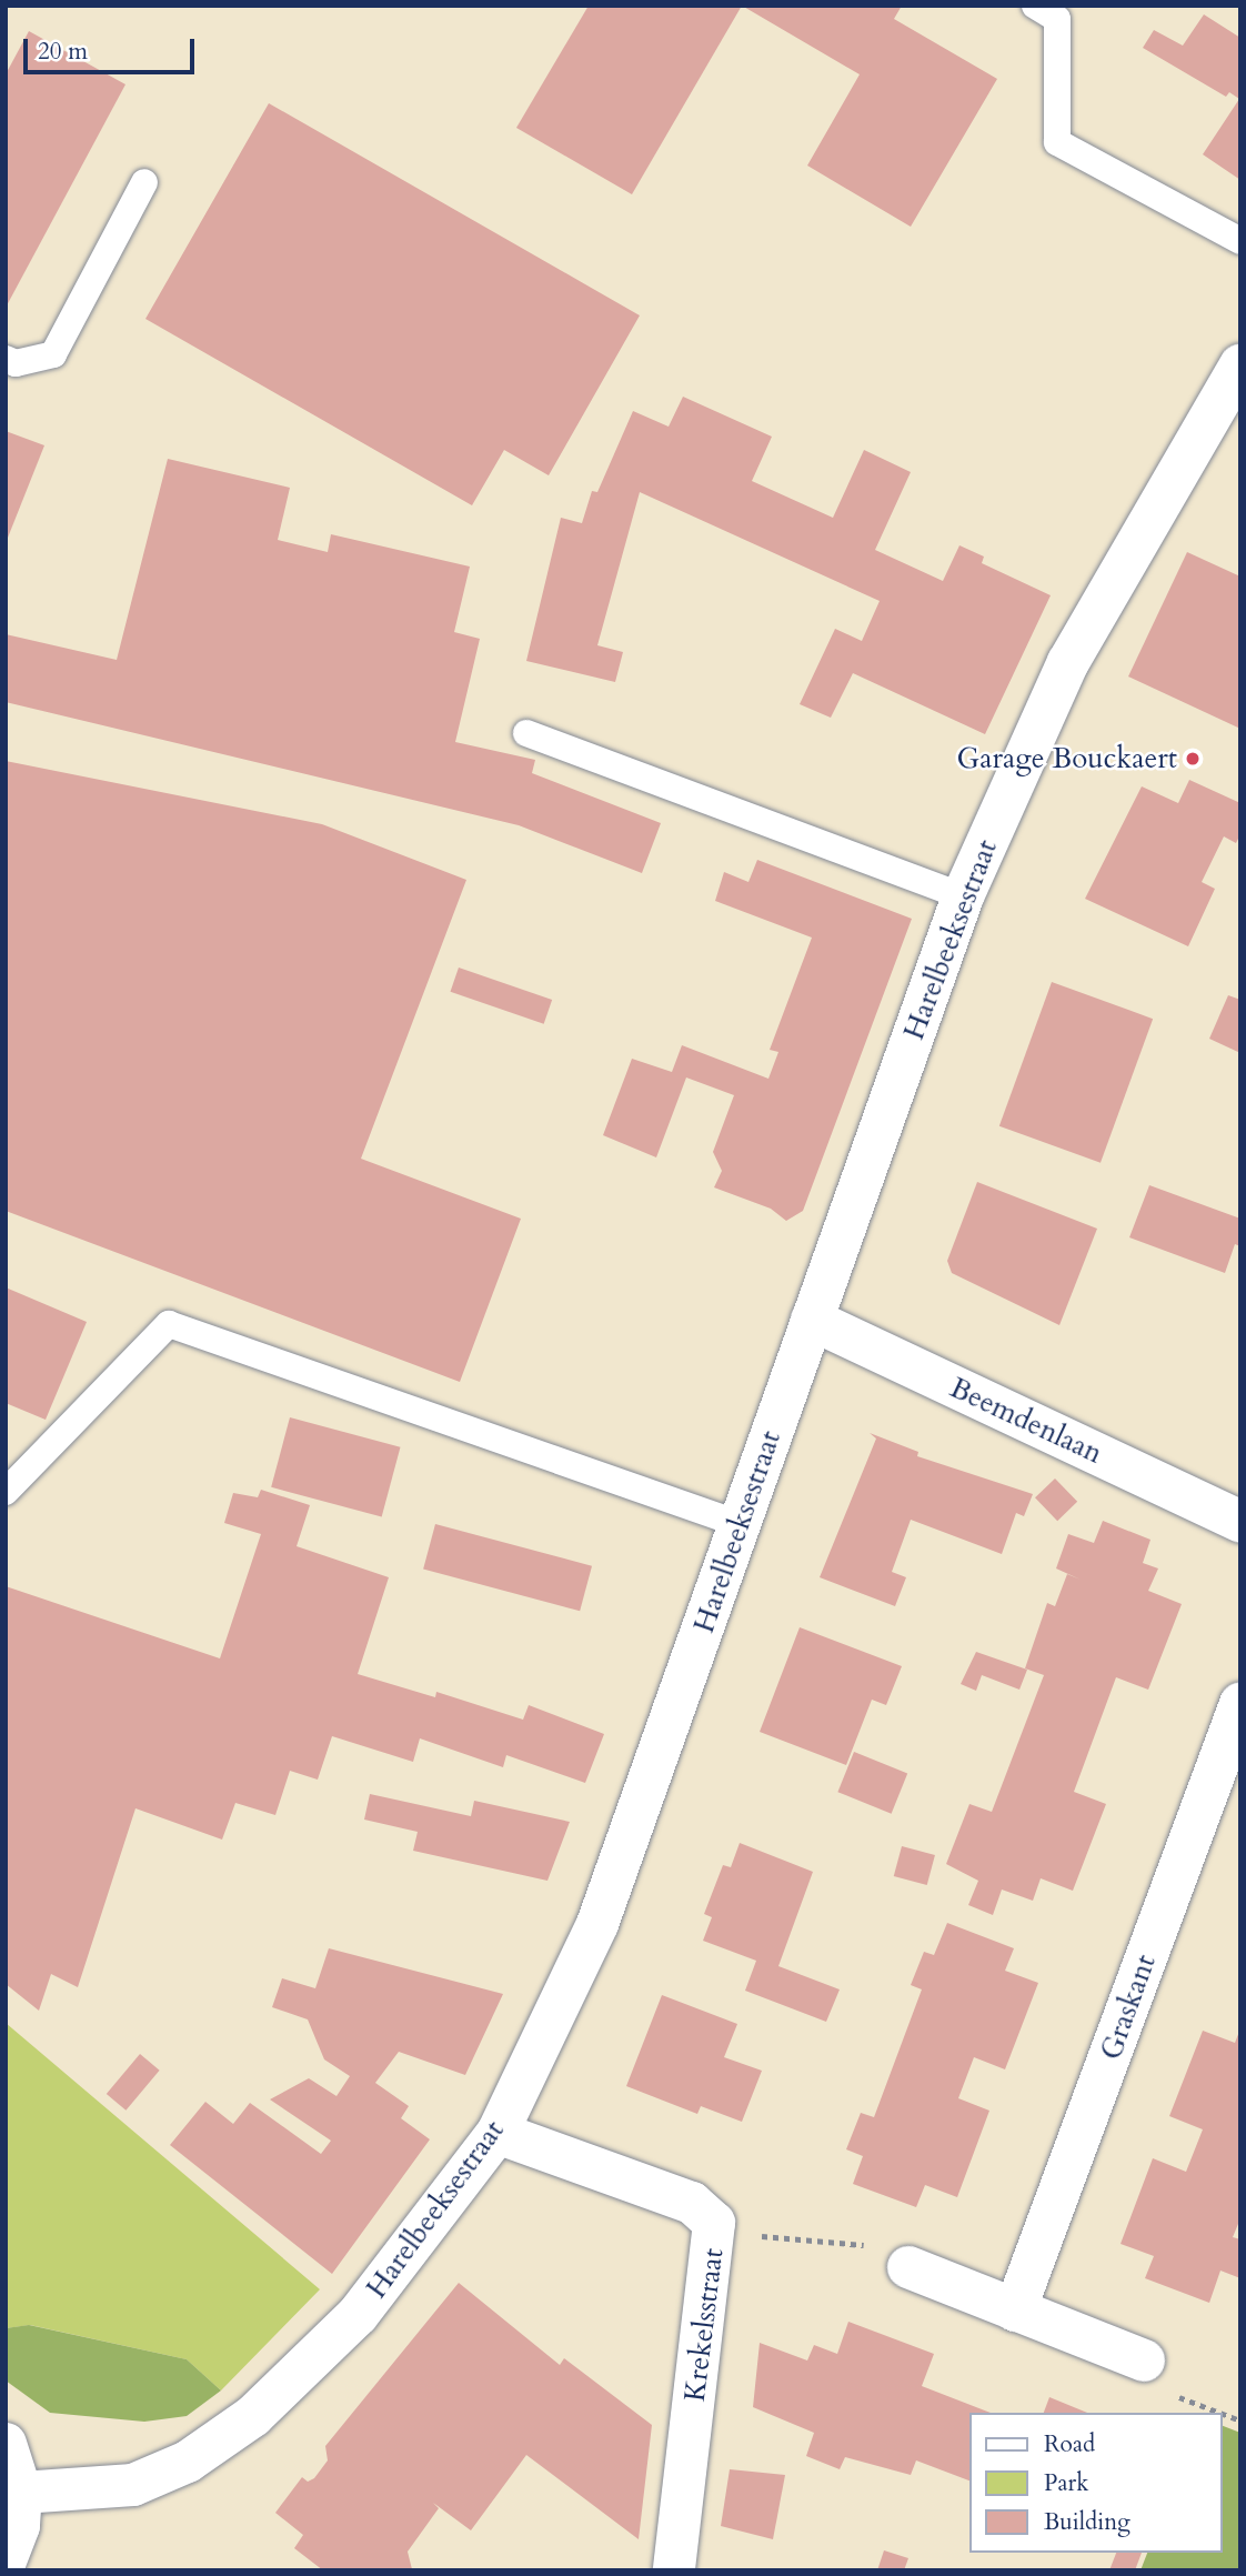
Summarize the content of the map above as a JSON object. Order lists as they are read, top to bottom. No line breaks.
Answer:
{"streets":{"street":["Harelbeeksestraat","Beemdenlaan","Graskant","Krekelsstraat"]},"crossings":[["Harelbeeksestraat","Beemdenlaan"],["Harelbeeksestraat","Krekelsstraat"]],"places":["Garage Bouckaert"],"legend":["Road","Park","Building"],"scale_bar":"20 m"}
